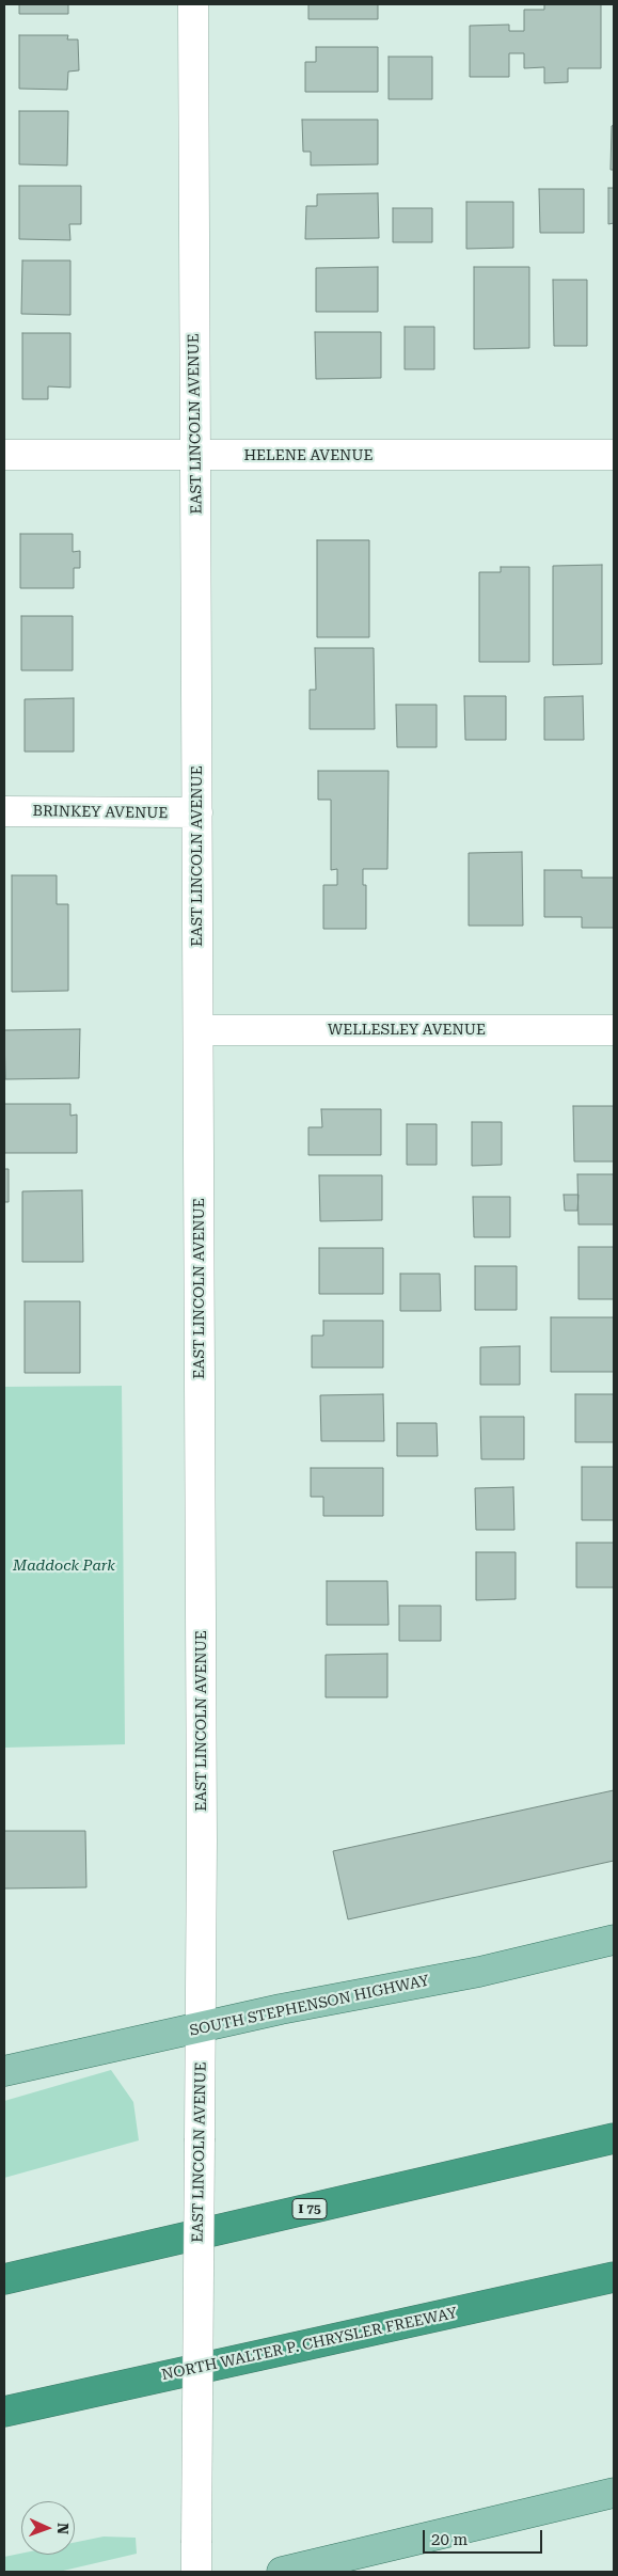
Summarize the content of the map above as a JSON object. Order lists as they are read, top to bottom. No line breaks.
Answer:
{"streets":{"highway":["I 75","NORTH WALTER P. CHRYSLER FREEWAY"],"main road":["SOUTH STEPHENSON HIGHWAY"],"street":["EAST LINCOLN AVENUE","HELENE AVENUE","BRINKEY AVENUE","WELLESLEY AVENUE"]},"crossings":[["EAST LINCOLN AVENUE","HELENE AVENUE"],["EAST LINCOLN AVENUE","BRINKEY AVENUE"],["EAST LINCOLN AVENUE","WELLESLEY AVENUE"],["EAST LINCOLN AVENUE","SOUTH STEPHENSON HIGHWAY"]],"parks":["Maddock Park"],"scale_bar":"20 m","north":"right"}
